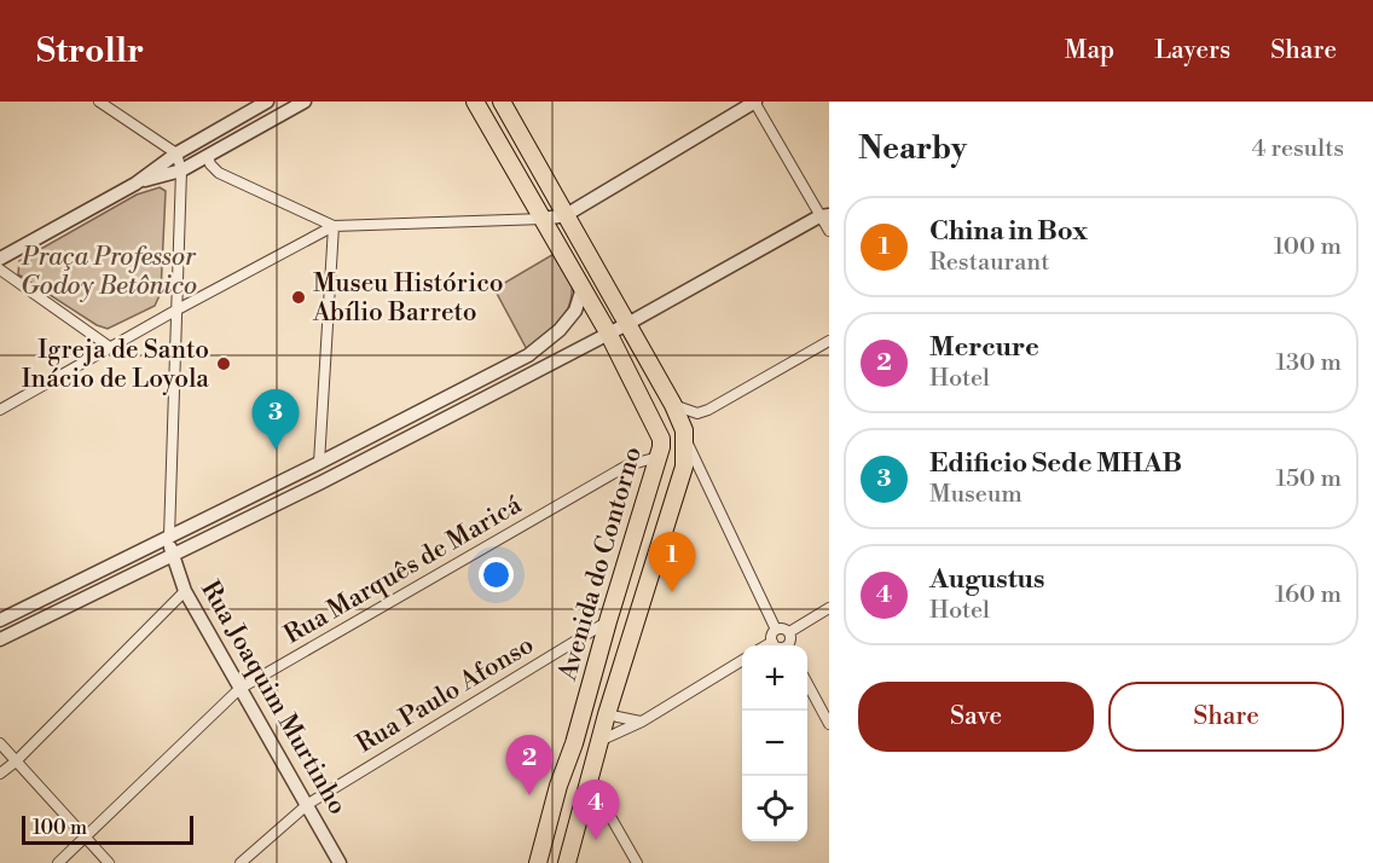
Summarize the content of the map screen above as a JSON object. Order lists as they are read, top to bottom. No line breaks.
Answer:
{"streets":{"main road":["Avenida do Contorno"],"street":["Rua Marquês de Maricá","Rua Paulo Afonso","Rua Joaquim Murtinho"]},"crossings":[["Avenida do Contorno","Rua Marquês de Maricá"],["Avenida do Contorno","Rua Paulo Afonso"],["Rua Marquês de Maricá","Rua Joaquim Murtinho"],["Rua Paulo Afonso","Rua Joaquim Murtinho"]],"parks":["Praça Professor Godoy Betônico"],"places":["Museu Histórico Abílio Barreto","Igreja de Santo Inácio de Loyola"],"scale_bar":"100 m","page":{"header":"Strollr","nav":["Map","Layers","Share"],"heading":["Nearby","4 results"],"list":[{"mark":"1","name":"China in Box","note":"Restaurant","value":"100 m"},{"mark":"2","name":"Mercure","note":"Hotel","value":"130 m"},{"mark":"3","name":"Edificio Sede MHAB","note":"Museum","value":"150 m"},{"mark":"4","name":"Augustus","note":"Hotel","value":"160 m"}],"pins":["3","1","2","4"],"map_buttons":["+","−"],"buttons":["Save","Share"],"scale":"100 m"}}
